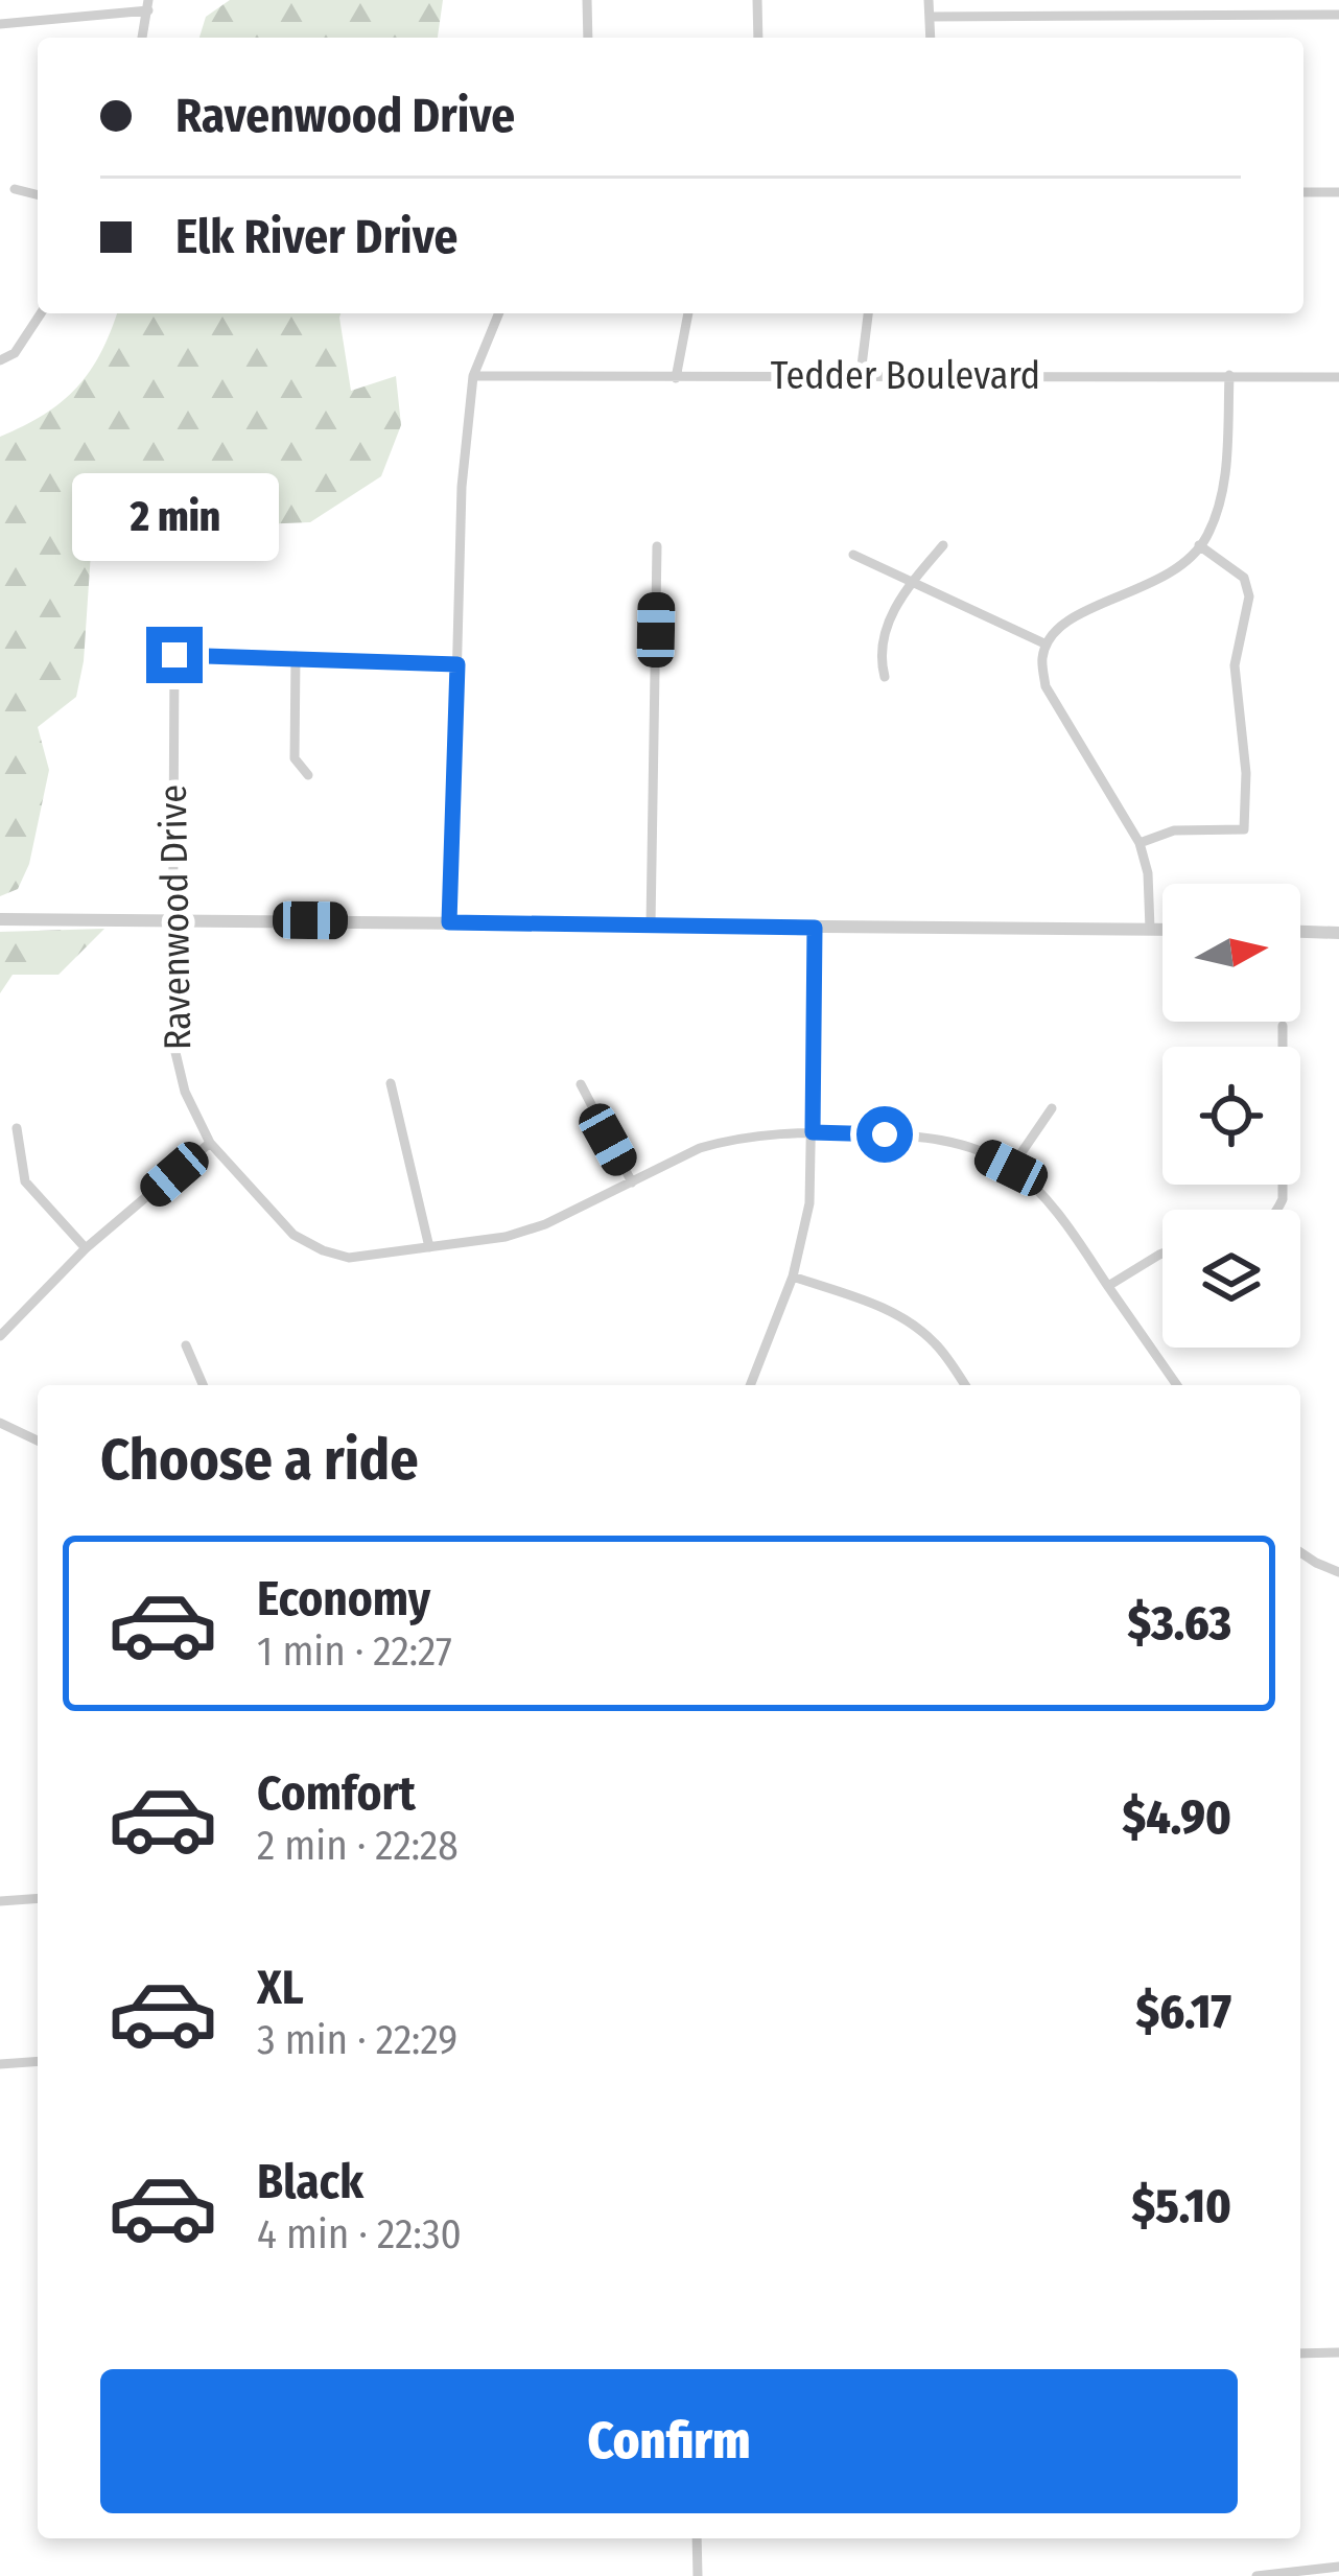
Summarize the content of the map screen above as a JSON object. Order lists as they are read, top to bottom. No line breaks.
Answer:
{"streets":{"street":["Tedder Boulevard","Ravenwood Drive"]},"north":"right","page":{"banner":["Ravenwood Drive","Elk River Drive"],"bubble":"2 min","heading":"Choose a ride","list":[{"name":"Economy","note":"1 min · 22:27","value":"$3.63"},{"name":"Comfort","note":"2 min · 22:28","value":"$4.90"},{"name":"XL","note":"3 min · 22:29","value":"$6.17"},{"name":"Black","note":"4 min · 22:30","value":"$5.10"}],"buttons":"Confirm"}}
